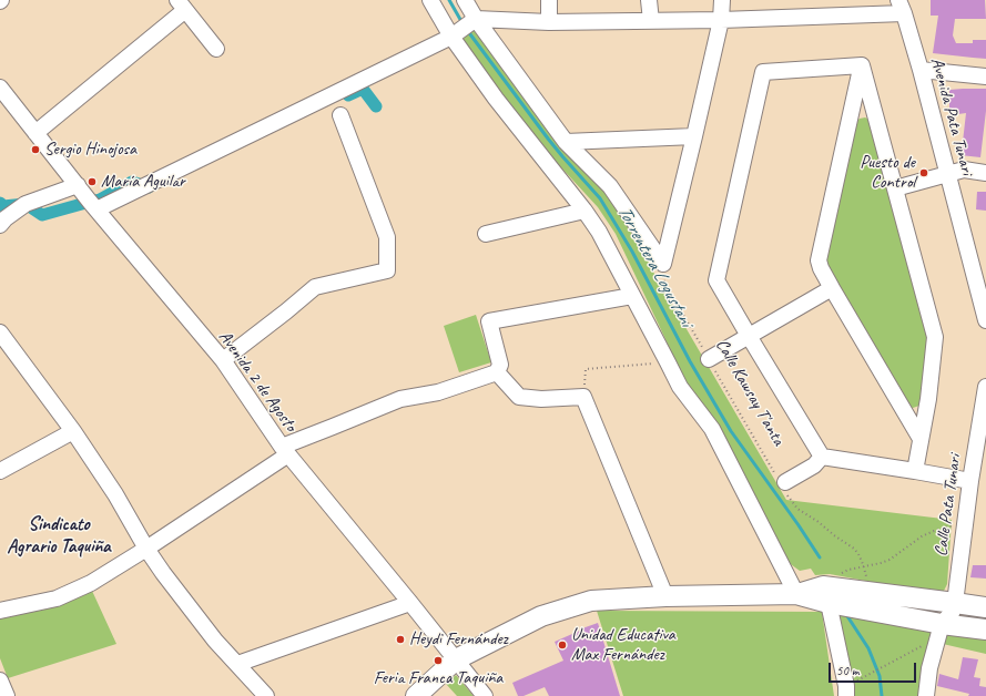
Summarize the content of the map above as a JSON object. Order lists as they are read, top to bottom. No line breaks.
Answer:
{"streets":{"street":["Avenida Pata Tunari","Avenida 2 de Agosto","Calle Pata Tunari"],"path":["Calle Kawsay T'anta"]},"districts":["Sindicato Agrario Taquiña"],"water":["Torrentera Logustani"],"places":["Sergio Hinojosa","Puesto de Control","María Aguilar","Heydi Fernández","Unidad Educativa Max Fernández","Feria Franca Taquiña"],"scale_bar":"50 m"}
